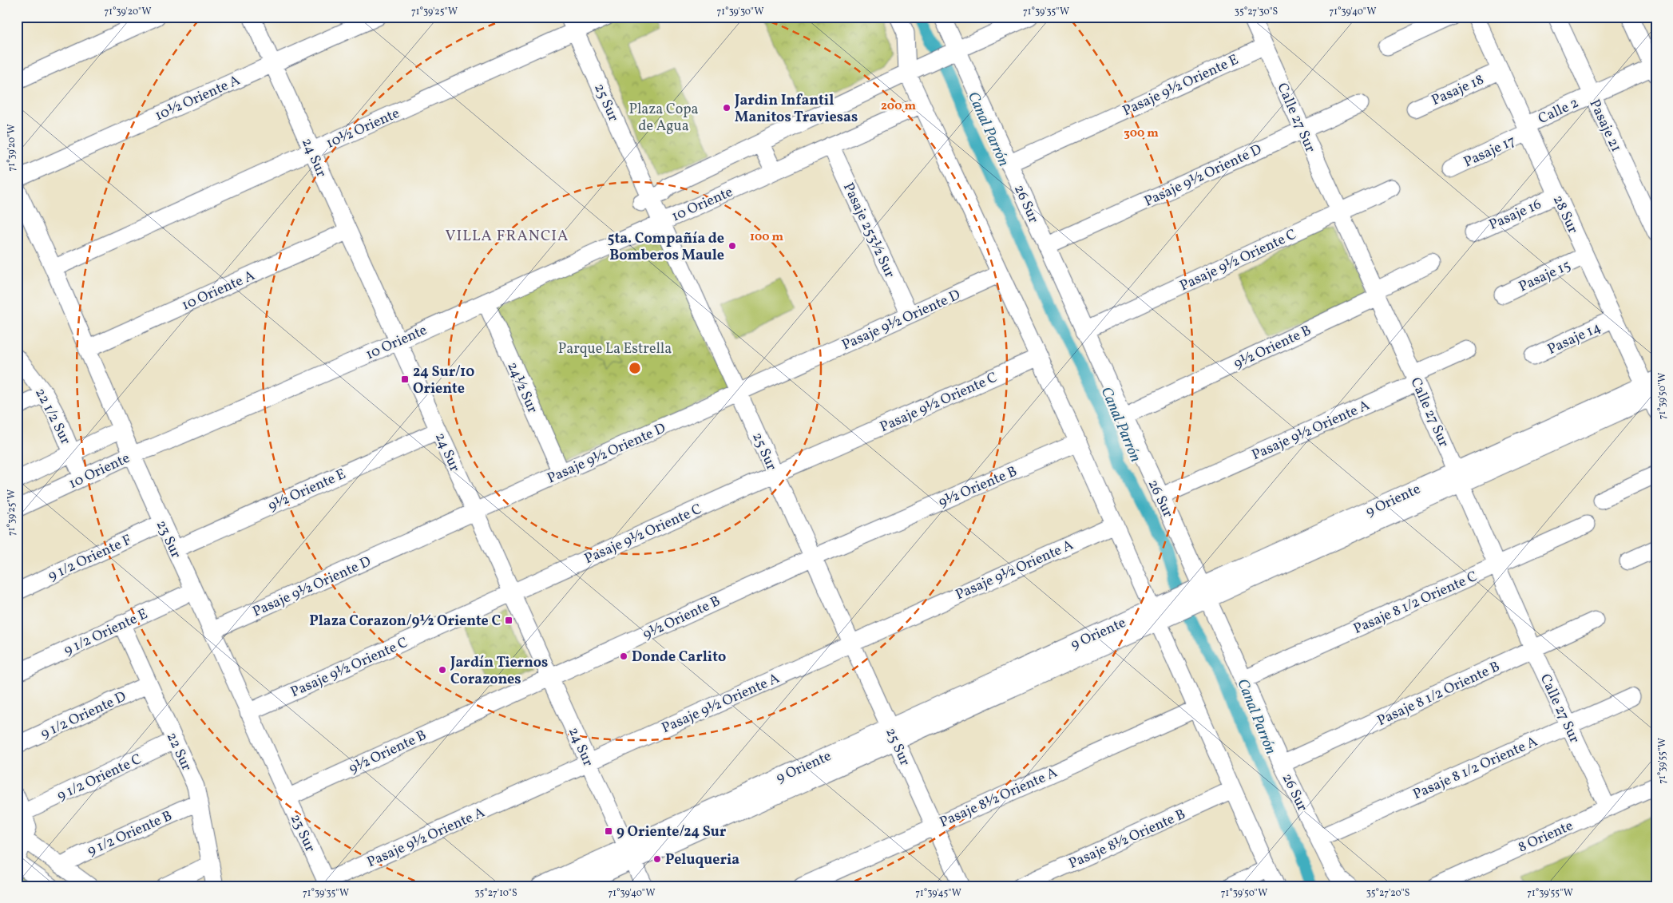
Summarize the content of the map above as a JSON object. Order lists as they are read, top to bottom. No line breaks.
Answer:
{"streets":{"street":["Pasaje 9½ Oriente E","Pasaje 18","10½ Oriente A","25 Sur","Calle 2","Calle 27 Sur","Pasaje 21","10½ Oriente","Pasaje 17","24 Sur","Pasaje 9½ Oriente D","10 Oriente","26 Sur","Pasaje 16","28 Sur","Pasaje 253½ Sur","Pasaje 9½ Oriente C","Pasaje 15","10 Oriente A","Pasaje 14","9½ Oriente B","24½ Sur","22 1/2 Sur","Pasaje 9½ Oriente A","9½ Oriente E","9 Oriente","23 Sur","9 1/2 Oriente F","Pasaje 8 1/2 Oriente C","9 1/2 Oriente E","Pasaje 8 1/2 Oriente B","9 1/2 Oriente D","22 Sur","Pasaje 8 1/2 Oriente A","9 1/2 Oriente C","Pasaje 8½ Oriente A","9 1/2 Oriente B","8 Oriente","Pasaje 8½ Oriente B"]},"crossings":[["Pasaje 9½ Oriente E","Calle 27 Sur"],["Pasaje 9½ Oriente E","26 Sur"],["Pasaje 18","28 Sur"],["10½ Oriente A","24 Sur"],["25 Sur","10½ Oriente"],["25 Sur","Pasaje 9½ Oriente D"],["25 Sur","10 Oriente"],["25 Sur","Pasaje 9½ Oriente C"],["25 Sur","9½ Oriente B"],["25 Sur","Pasaje 9½ Oriente A"],["25 Sur","9 Oriente"],["25 Sur","Pasaje 8½ Oriente A"],["Calle 2","Pasaje 21"],["Calle 2","Pasaje 17"],["Calle 2","28 Sur"],["Calle 27 Sur","Pasaje 9½ Oriente D"],["Calle 27 Sur","Pasaje 9½ Oriente C"],["Calle 27 Sur","9½ Oriente B"],["Calle 27 Sur","Pasaje 9½ Oriente A"],["Calle 27 Sur","9 Oriente"],["Calle 27 Sur","Pasaje 8 1/2 Oriente C"],["Calle 27 Sur","Pasaje 8 1/2 Oriente B"],["Calle 27 Sur","Pasaje 8 1/2 Oriente A"],["Calle 27 Sur","8 Oriente"],["10½ Oriente","24 Sur"],["10½ Oriente","23 Sur"],["Pasaje 17","28 Sur"],["24 Sur","Pasaje 9½ Oriente D"],["24 Sur","10 Oriente"],["24 Sur","Pasaje 9½ Oriente C"],["24 Sur","10 Oriente A"],["24 Sur","9½ Oriente B"],["24 Sur","Pasaje 9½ Oriente A"],["24 Sur","9½ Oriente E"],["24 Sur","9 Oriente"],["Pasaje 9½ Oriente D","26 Sur"],["Pasaje 9½ Oriente D","Pasaje 253½ Sur"],["Pasaje 9½ Oriente D","24½ Sur"],["Pasaje 9½ Oriente D","23 Sur"],["10 Oriente","26 Sur"],["10 Oriente","Pasaje 253½ Sur"],["10 Oriente","24½ Sur"],["10 Oriente","22 1/2 Sur"],["10 Oriente","23 Sur"],["26 Sur","Pasaje 9½ Oriente C"],["26 Sur","9½ Oriente B"],["26 Sur","Pasaje 9½ Oriente A"],["26 Sur","9 Oriente"],["26 Sur","Pasaje 8 1/2 Oriente C"],["26 Sur","Pasaje 8 1/2 Oriente B"],["26 Sur","Pasaje 8 1/2 Oriente A"],["Pasaje 16","28 Sur"],["28 Sur","Pasaje 15"],["28 Sur","Pasaje 14"],["28 Sur","9 Oriente"],["Pasaje 9½ Oriente C","23 Sur"],["10 Oriente A","23 Sur"],["9½ Oriente B","23 Sur"],["Pasaje 9½ Oriente A","23 Sur"],["9½ Oriente E","23 Sur"],["23 Sur","9 1/2 Oriente F"],["23 Sur","9 1/2 Oriente E"],["9 1/2 Oriente E","22 Sur"],["9 1/2 Oriente D","22 Sur"],["22 Sur","9 1/2 Oriente C"],["22 Sur","9 1/2 Oriente B"]],"districts":["VILLA FRANCIA"],"water":["Canal Parrón"],"parks":["Plaza Copa de Agua","Parque La Estrella"],"places":{"other":["Jardin Infantil Manitos Traviesas","5ta. Compañía de Bomberos Maule","Donde Carlito","Jardín Tiernos Corazones","Peluqueria"],"transit":["24 Sur/10 Oriente","Plaza Corazon/9½ Oriente C","9 Oriente/24 Sur"]},"coordinates":["71°39'20\"W","71°39'25\"W","71°39'30\"W","71°39'35\"W","35°27'30\"S","71°39'40\"W","71°39'50\"W","71°39'55\"W","35°27'10\"S","71°39'45\"W","35°27'20\"S"],"rings":["200 m","300 m","100 m"]}
